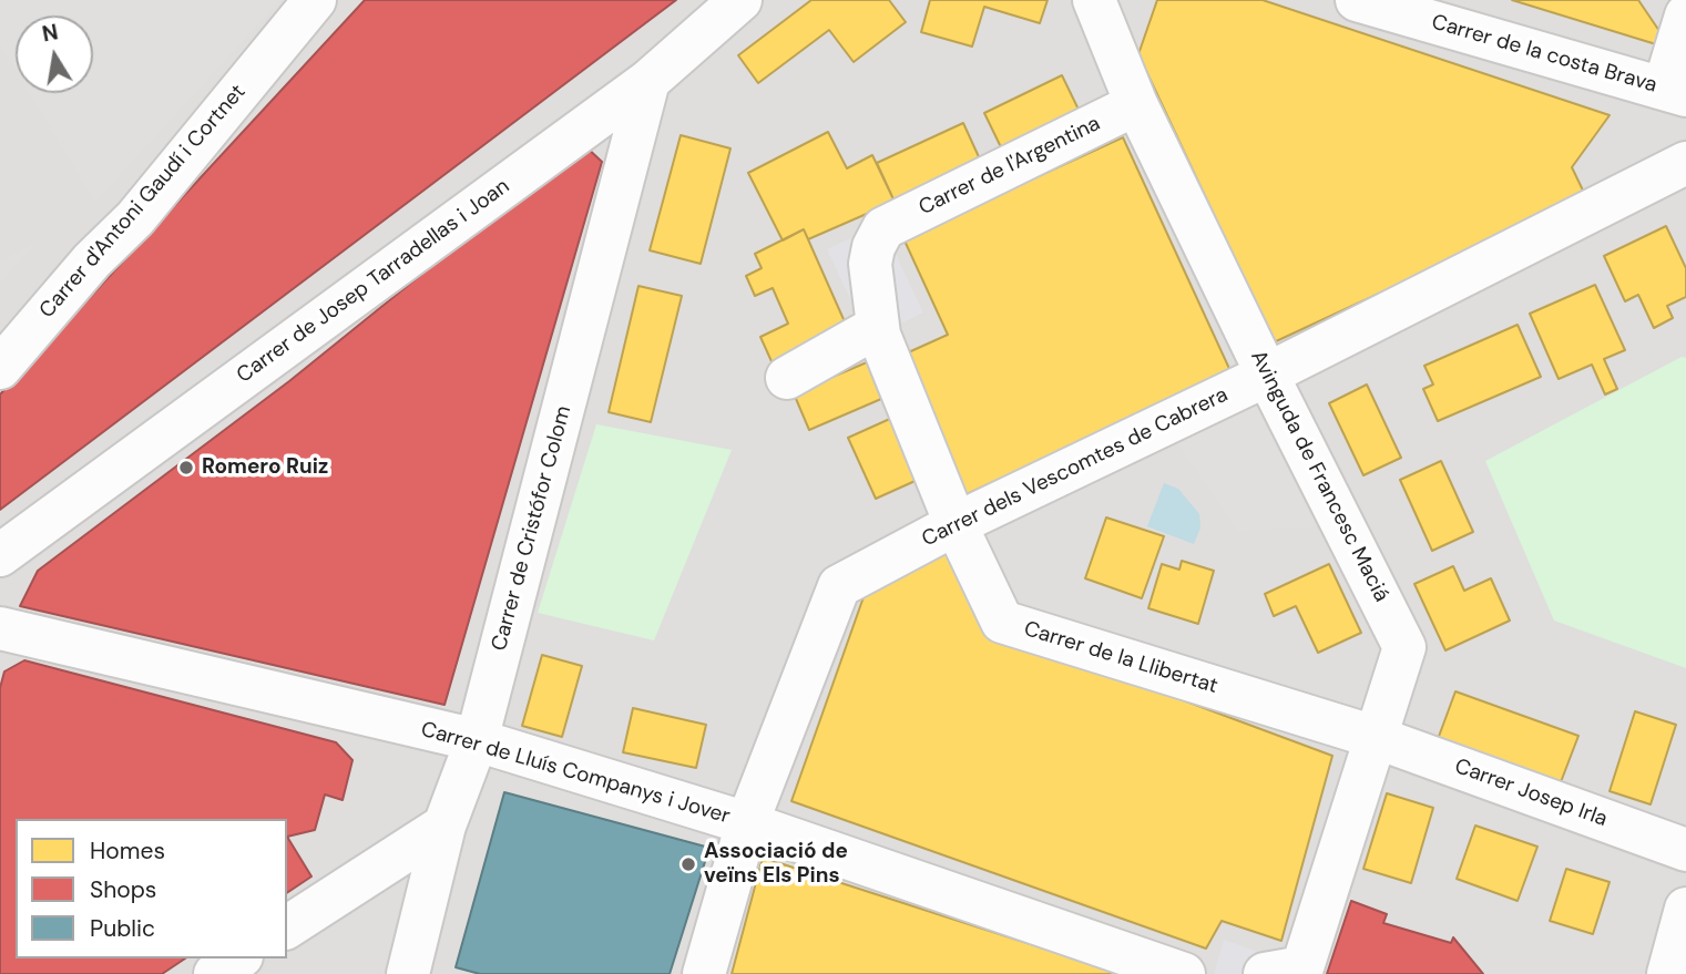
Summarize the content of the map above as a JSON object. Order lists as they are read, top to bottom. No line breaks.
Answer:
{"streets":{"street":["Carrer de la costa Brava","Carrer de l'Argentina","Carrer d'Antoni Gaudí i Cortnet","Carrer de Josep Tarradellas i Joan","Carrer dels Vescomtes de Cabrera","Avinguda de Francesc Maciá","Carrer de Cristófor Colom","Carrer de la Llibertat","Carrer de Lluís Companys i Jover","Carrer Josep Irla"]},"crossings":[["Carrer de l'Argentina","Avinguda de Francesc Maciá"],["Carrer de l'Argentina","Carrer de la Llibertat"],["Carrer de Josep Tarradellas i Joan","Carrer de Cristófor Colom"],["Carrer dels Vescomtes de Cabrera","Avinguda de Francesc Maciá"],["Carrer dels Vescomtes de Cabrera","Carrer de la Llibertat"],["Carrer dels Vescomtes de Cabrera","Carrer de Lluís Companys i Jover"],["Avinguda de Francesc Maciá","Carrer de la Llibertat"],["Avinguda de Francesc Maciá","Carrer Josep Irla"],["Carrer de Cristófor Colom","Carrer de Lluís Companys i Jover"],["Carrer de la Llibertat","Carrer Josep Irla"]],"places":["Romero Ruiz","Associació de veïns Els Pins"],"legend":["Homes","Shops","Public"],"north":"top"}
